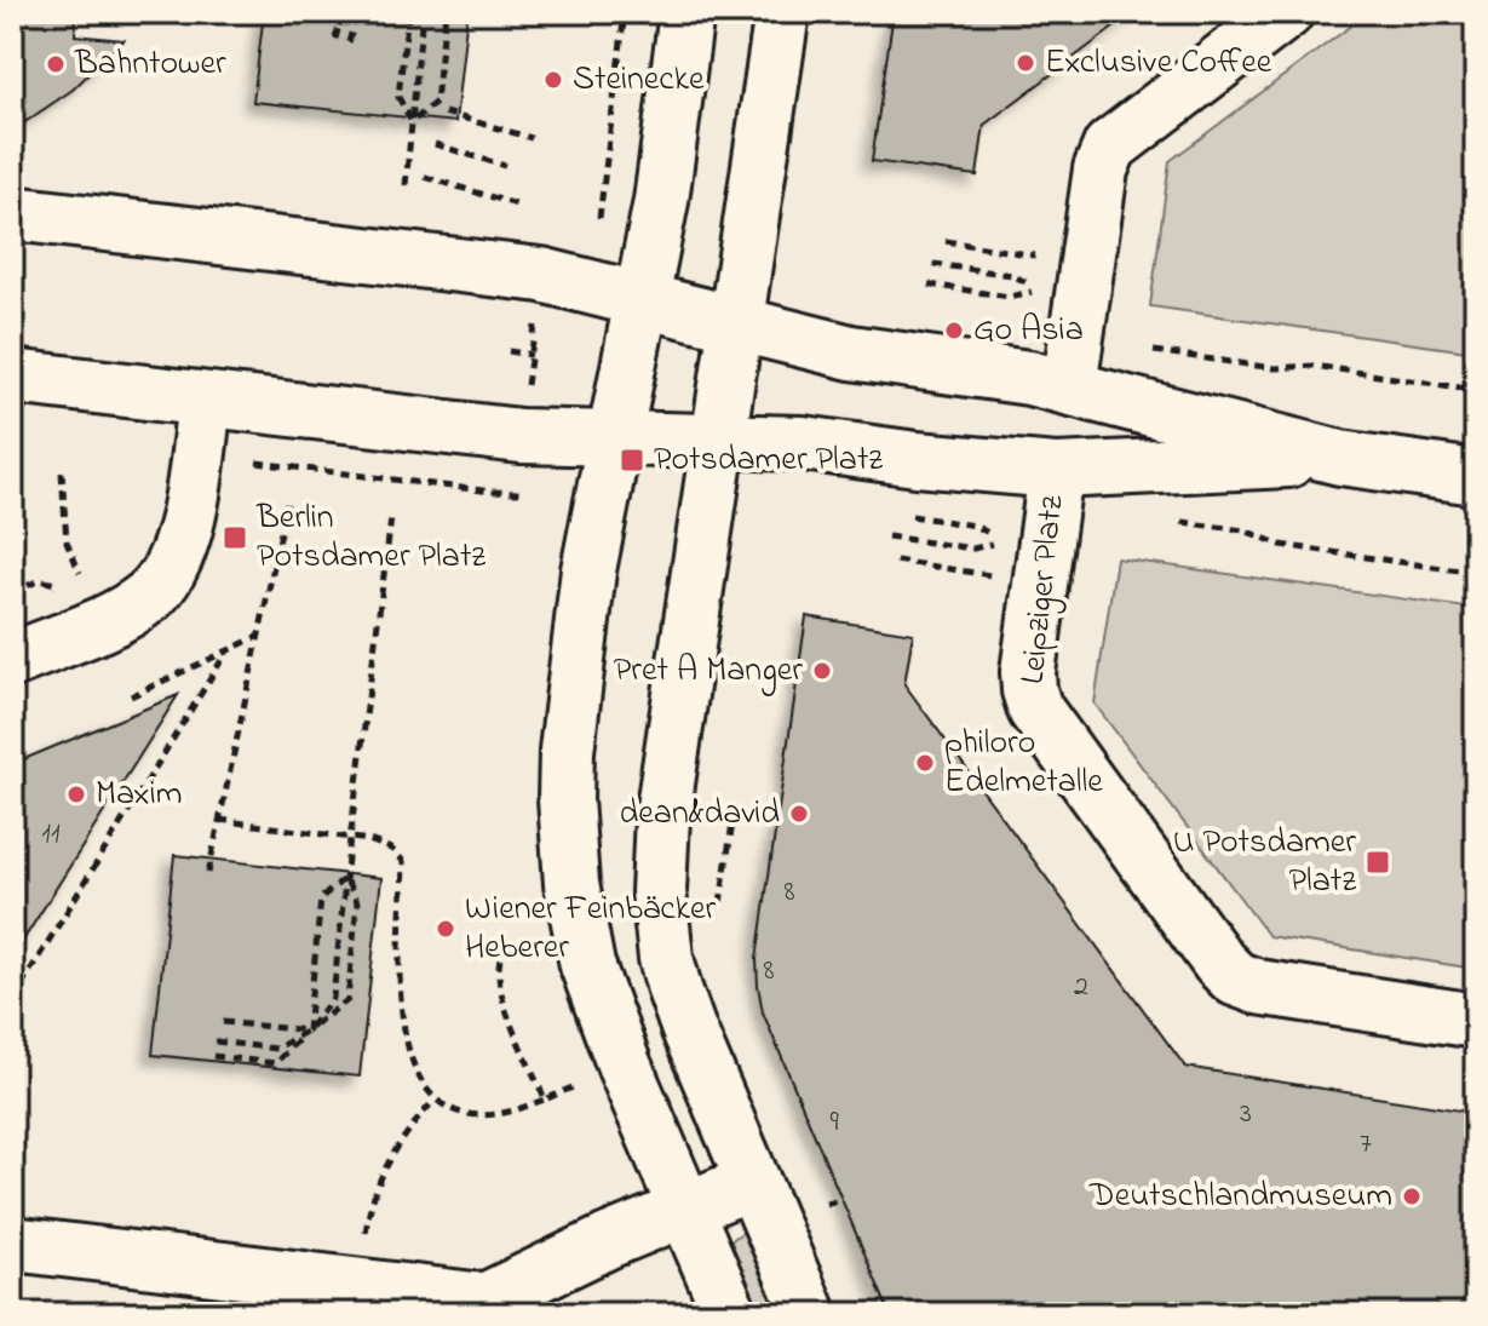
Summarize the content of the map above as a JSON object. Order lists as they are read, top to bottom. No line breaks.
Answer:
{"streets":{"main road":["Leipziger Platz"]},"places":{"other":["Exclusive Coffee","Bahntower","Steinecke","Go Asia","Pret A Manger","philoro Edelmetalle","Maxim","dean&david","Wiener Feinbäcker Heberer","Deutschlandmuseum"],"transit":["Potsdamer Platz","Berlin Potsdamer Platz","U Potsdamer Platz"]},"house_numbers":["11","8","8","2","3","9","7"]}
